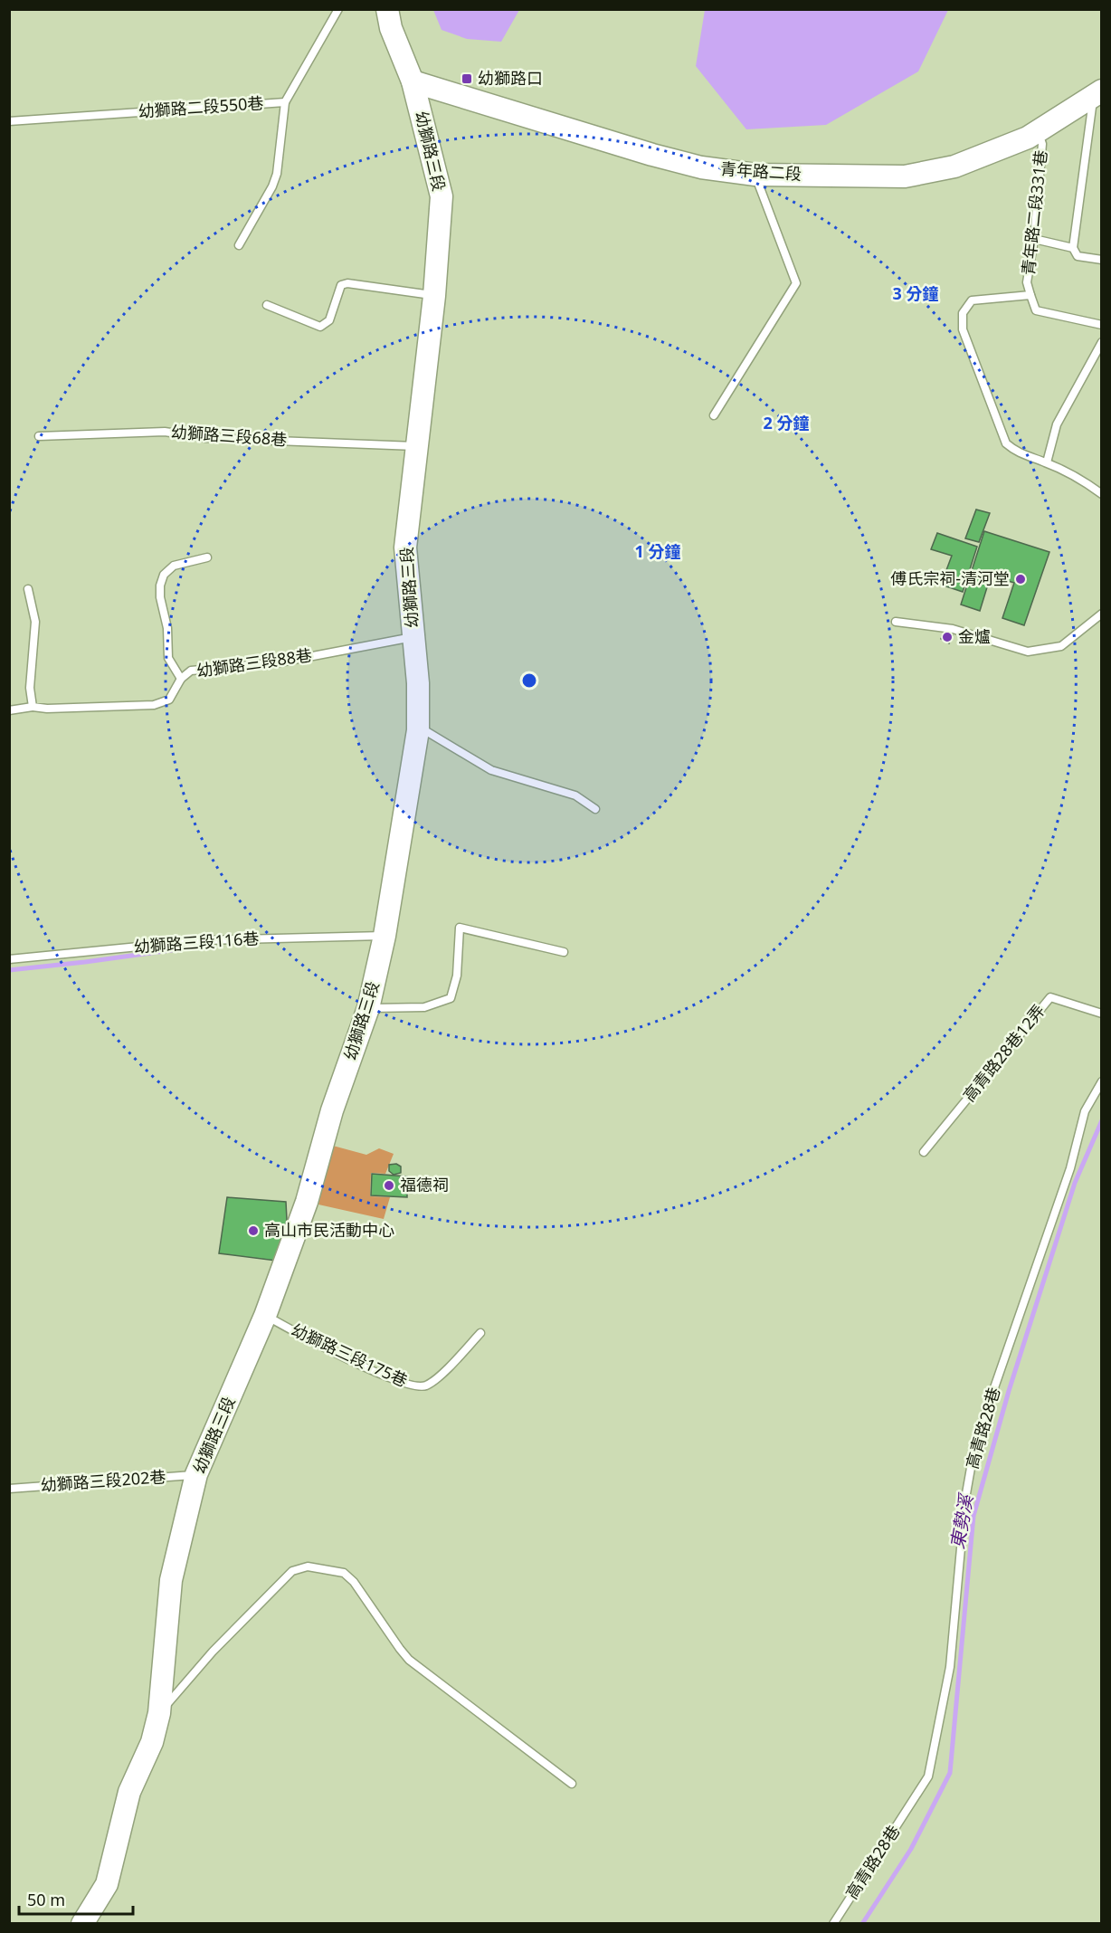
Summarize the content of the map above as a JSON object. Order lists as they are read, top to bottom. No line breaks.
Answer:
{"streets":{"street":["幼獅路三段","青年路二段"],"lane":["幼獅路二段550巷","青年路二段331巷","幼獅路三段68巷","幼獅路三段88巷","幼獅路三段116巷","高青路28巷12弄","幼獅路三段175巷","高青路28巷","幼獅路三段202巷"]},"crossings":[["幼獅路三段","青年路二段"],["幼獅路三段","幼獅路三段68巷"],["幼獅路三段","幼獅路三段88巷"],["幼獅路三段","幼獅路三段116巷"],["幼獅路三段","幼獅路三段175巷"],["幼獅路三段","幼獅路三段202巷"],["青年路二段","青年路二段331巷"]],"water":["東勢溪"],"places":{"transit":["幼獅路口"],"other":["傅氏宗祠-清河堂","金爐","福德祠","高山市民活動中心"]},"scale_bar":"50 m","rings":["3 分鐘","2 分鐘","1 分鐘"]}
